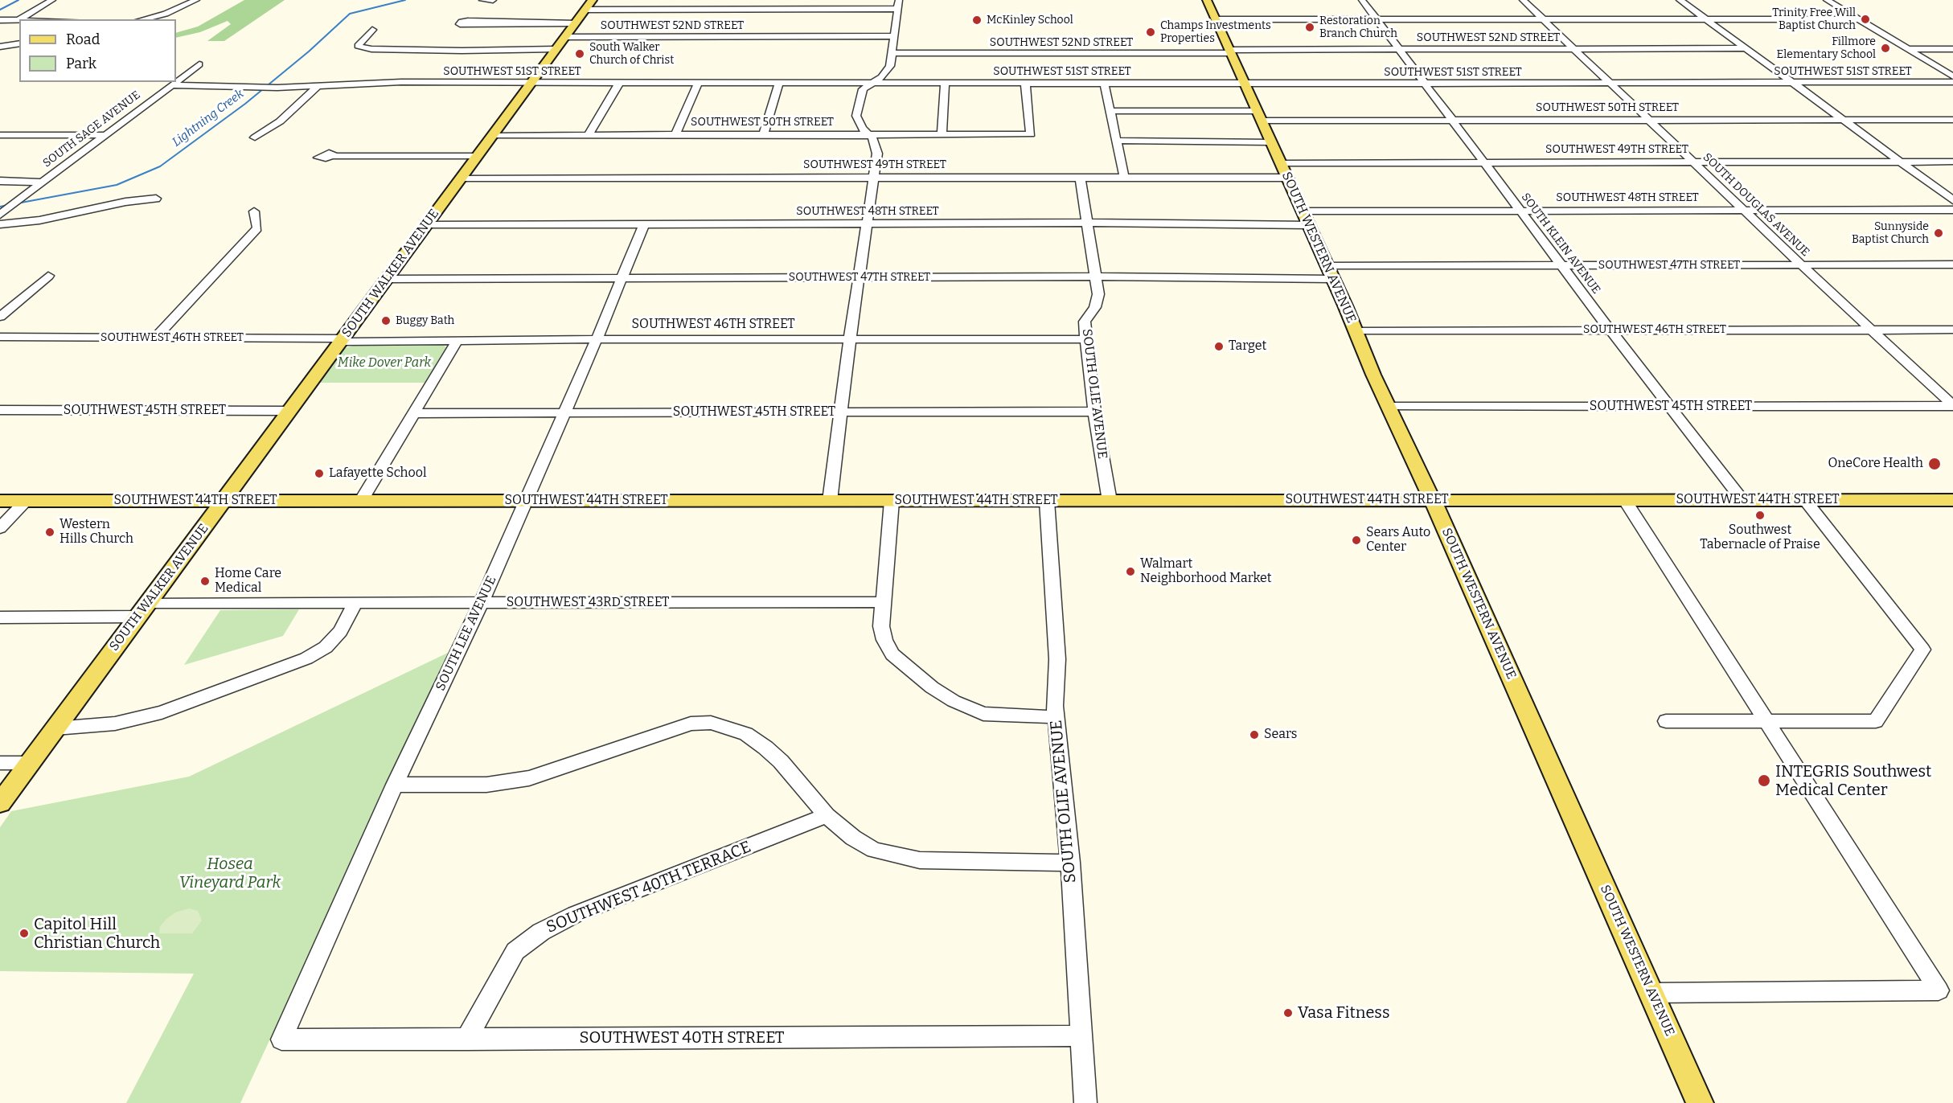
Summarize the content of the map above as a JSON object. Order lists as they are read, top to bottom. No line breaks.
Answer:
{"streets":{"main road":["SOUTH WESTERN AVENUE","SOUTH WALKER AVENUE","SOUTHWEST 44TH STREET"],"street":["SOUTHWEST 52ND STREET","SOUTHWEST 51ST STREET","SOUTHWEST 50TH STREET","SOUTH SAGE AVENUE","SOUTHWEST 49TH STREET","SOUTHWEST 48TH STREET","SOUTH DOUGLAS AVENUE","SOUTH KLEIN AVENUE","SOUTHWEST 47TH STREET","SOUTHWEST 46TH STREET","SOUTH OLIE AVENUE","SOUTHWEST 45TH STREET","SOUTHWEST 43RD STREET","SOUTH LEE AVENUE","SOUTHWEST 40TH TERRACE","SOUTHWEST 40TH STREET"]},"crossings":[["SOUTHWEST 52ND STREET","SOUTH DOUGLAS AVENUE"],["SOUTHWEST 52ND STREET","SOUTH KLEIN AVENUE"],["SOUTHWEST 52ND STREET","SOUTH WESTERN AVENUE"],["SOUTHWEST 52ND STREET","SOUTH WALKER AVENUE"],["SOUTHWEST 51ST STREET","SOUTHWEST 50TH STREET"],["SOUTHWEST 51ST STREET","SOUTH DOUGLAS AVENUE"],["SOUTHWEST 51ST STREET","SOUTH KLEIN AVENUE"],["SOUTHWEST 51ST STREET","SOUTH WESTERN AVENUE"],["SOUTHWEST 51ST STREET","SOUTH WALKER AVENUE"],["SOUTHWEST 50TH STREET","SOUTH DOUGLAS AVENUE"],["SOUTHWEST 50TH STREET","SOUTH KLEIN AVENUE"],["SOUTHWEST 50TH STREET","SOUTH WESTERN AVENUE"],["SOUTHWEST 50TH STREET","SOUTH WALKER AVENUE"],["SOUTHWEST 49TH STREET","SOUTH DOUGLAS AVENUE"],["SOUTHWEST 49TH STREET","SOUTH KLEIN AVENUE"],["SOUTHWEST 49TH STREET","SOUTH WESTERN AVENUE"],["SOUTHWEST 49TH STREET","SOUTH WALKER AVENUE"],["SOUTHWEST 49TH STREET","SOUTH OLIE AVENUE"],["SOUTHWEST 48TH STREET","SOUTH DOUGLAS AVENUE"],["SOUTHWEST 48TH STREET","SOUTH KLEIN AVENUE"],["SOUTHWEST 48TH STREET","SOUTH WESTERN AVENUE"],["SOUTHWEST 48TH STREET","SOUTH WALKER AVENUE"],["SOUTHWEST 48TH STREET","SOUTH OLIE AVENUE"],["SOUTHWEST 48TH STREET","SOUTH LEE AVENUE"],["SOUTH DOUGLAS AVENUE","SOUTHWEST 47TH STREET"],["SOUTH DOUGLAS AVENUE","SOUTHWEST 46TH STREET"],["SOUTH DOUGLAS AVENUE","SOUTHWEST 45TH STREET"],["SOUTH KLEIN AVENUE","SOUTHWEST 47TH STREET"],["SOUTH KLEIN AVENUE","SOUTHWEST 46TH STREET"],["SOUTH KLEIN AVENUE","SOUTHWEST 45TH STREET"],["SOUTH KLEIN AVENUE","SOUTHWEST 44TH STREET"],["SOUTH WESTERN AVENUE","SOUTHWEST 47TH STREET"],["SOUTH WESTERN AVENUE","SOUTHWEST 46TH STREET"],["SOUTH WESTERN AVENUE","SOUTHWEST 45TH STREET"],["SOUTH WESTERN AVENUE","SOUTHWEST 44TH STREET"],["SOUTHWEST 47TH STREET","SOUTH WALKER AVENUE"],["SOUTHWEST 47TH STREET","SOUTH OLIE AVENUE"],["SOUTHWEST 47TH STREET","SOUTH LEE AVENUE"],["SOUTH WALKER AVENUE","SOUTHWEST 46TH STREET"],["SOUTH WALKER AVENUE","SOUTHWEST 45TH STREET"],["SOUTH WALKER AVENUE","SOUTHWEST 44TH STREET"],["SOUTH WALKER AVENUE","SOUTHWEST 43RD STREET"],["SOUTHWEST 46TH STREET","SOUTH OLIE AVENUE"],["SOUTHWEST 46TH STREET","SOUTH LEE AVENUE"],["SOUTH OLIE AVENUE","SOUTHWEST 45TH STREET"],["SOUTH OLIE AVENUE","SOUTHWEST 44TH STREET"],["SOUTH OLIE AVENUE","SOUTHWEST 40TH STREET"],["SOUTHWEST 45TH STREET","SOUTH LEE AVENUE"],["SOUTHWEST 44TH STREET","SOUTH LEE AVENUE"],["SOUTHWEST 43RD STREET","SOUTH LEE AVENUE"],["SOUTH LEE AVENUE","SOUTHWEST 40TH STREET"],["SOUTHWEST 40TH TERRACE","SOUTHWEST 40TH STREET"]],"water":["Lightning Creek"],"parks":["Mike Dover Park","Hosea Vineyard Park"],"places":["Trinity Free Will Baptist Church","McKinley School","Restoration Branch Church","Champs Investments Properties","Fillmore Elementary School","South Walker Church of Christ","Sunnyside Baptist Church","Buggy Bath","Target","OneCore Health","Lafayette School","Southwest Tabernacle of Praise","Western Hills Church","Sears Auto Center","Walmart Neighborhood Market","Home Care Medical","Sears","INTEGRIS Southwest Medical Center","Capitol Hill Christian Church","Vasa Fitness"],"legend":["Road","Park"]}
